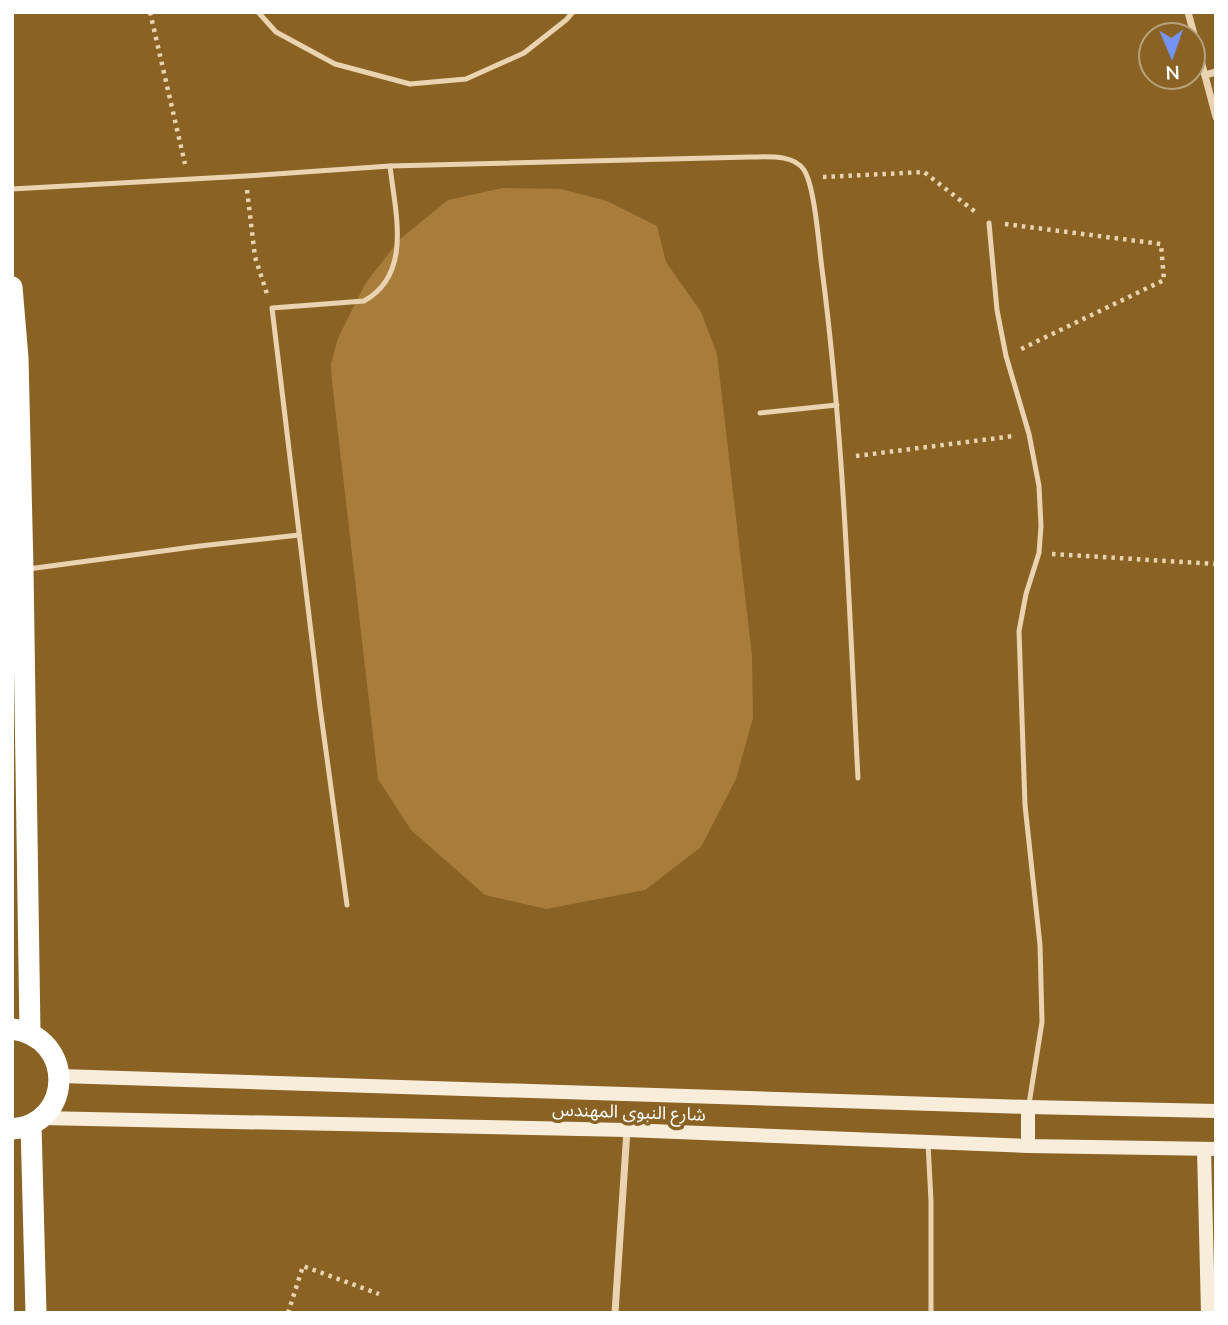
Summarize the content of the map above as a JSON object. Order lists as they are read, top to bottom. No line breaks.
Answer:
{"streets":{"street":["شارع النبوى المهندس"]},"north":"bottom"}
